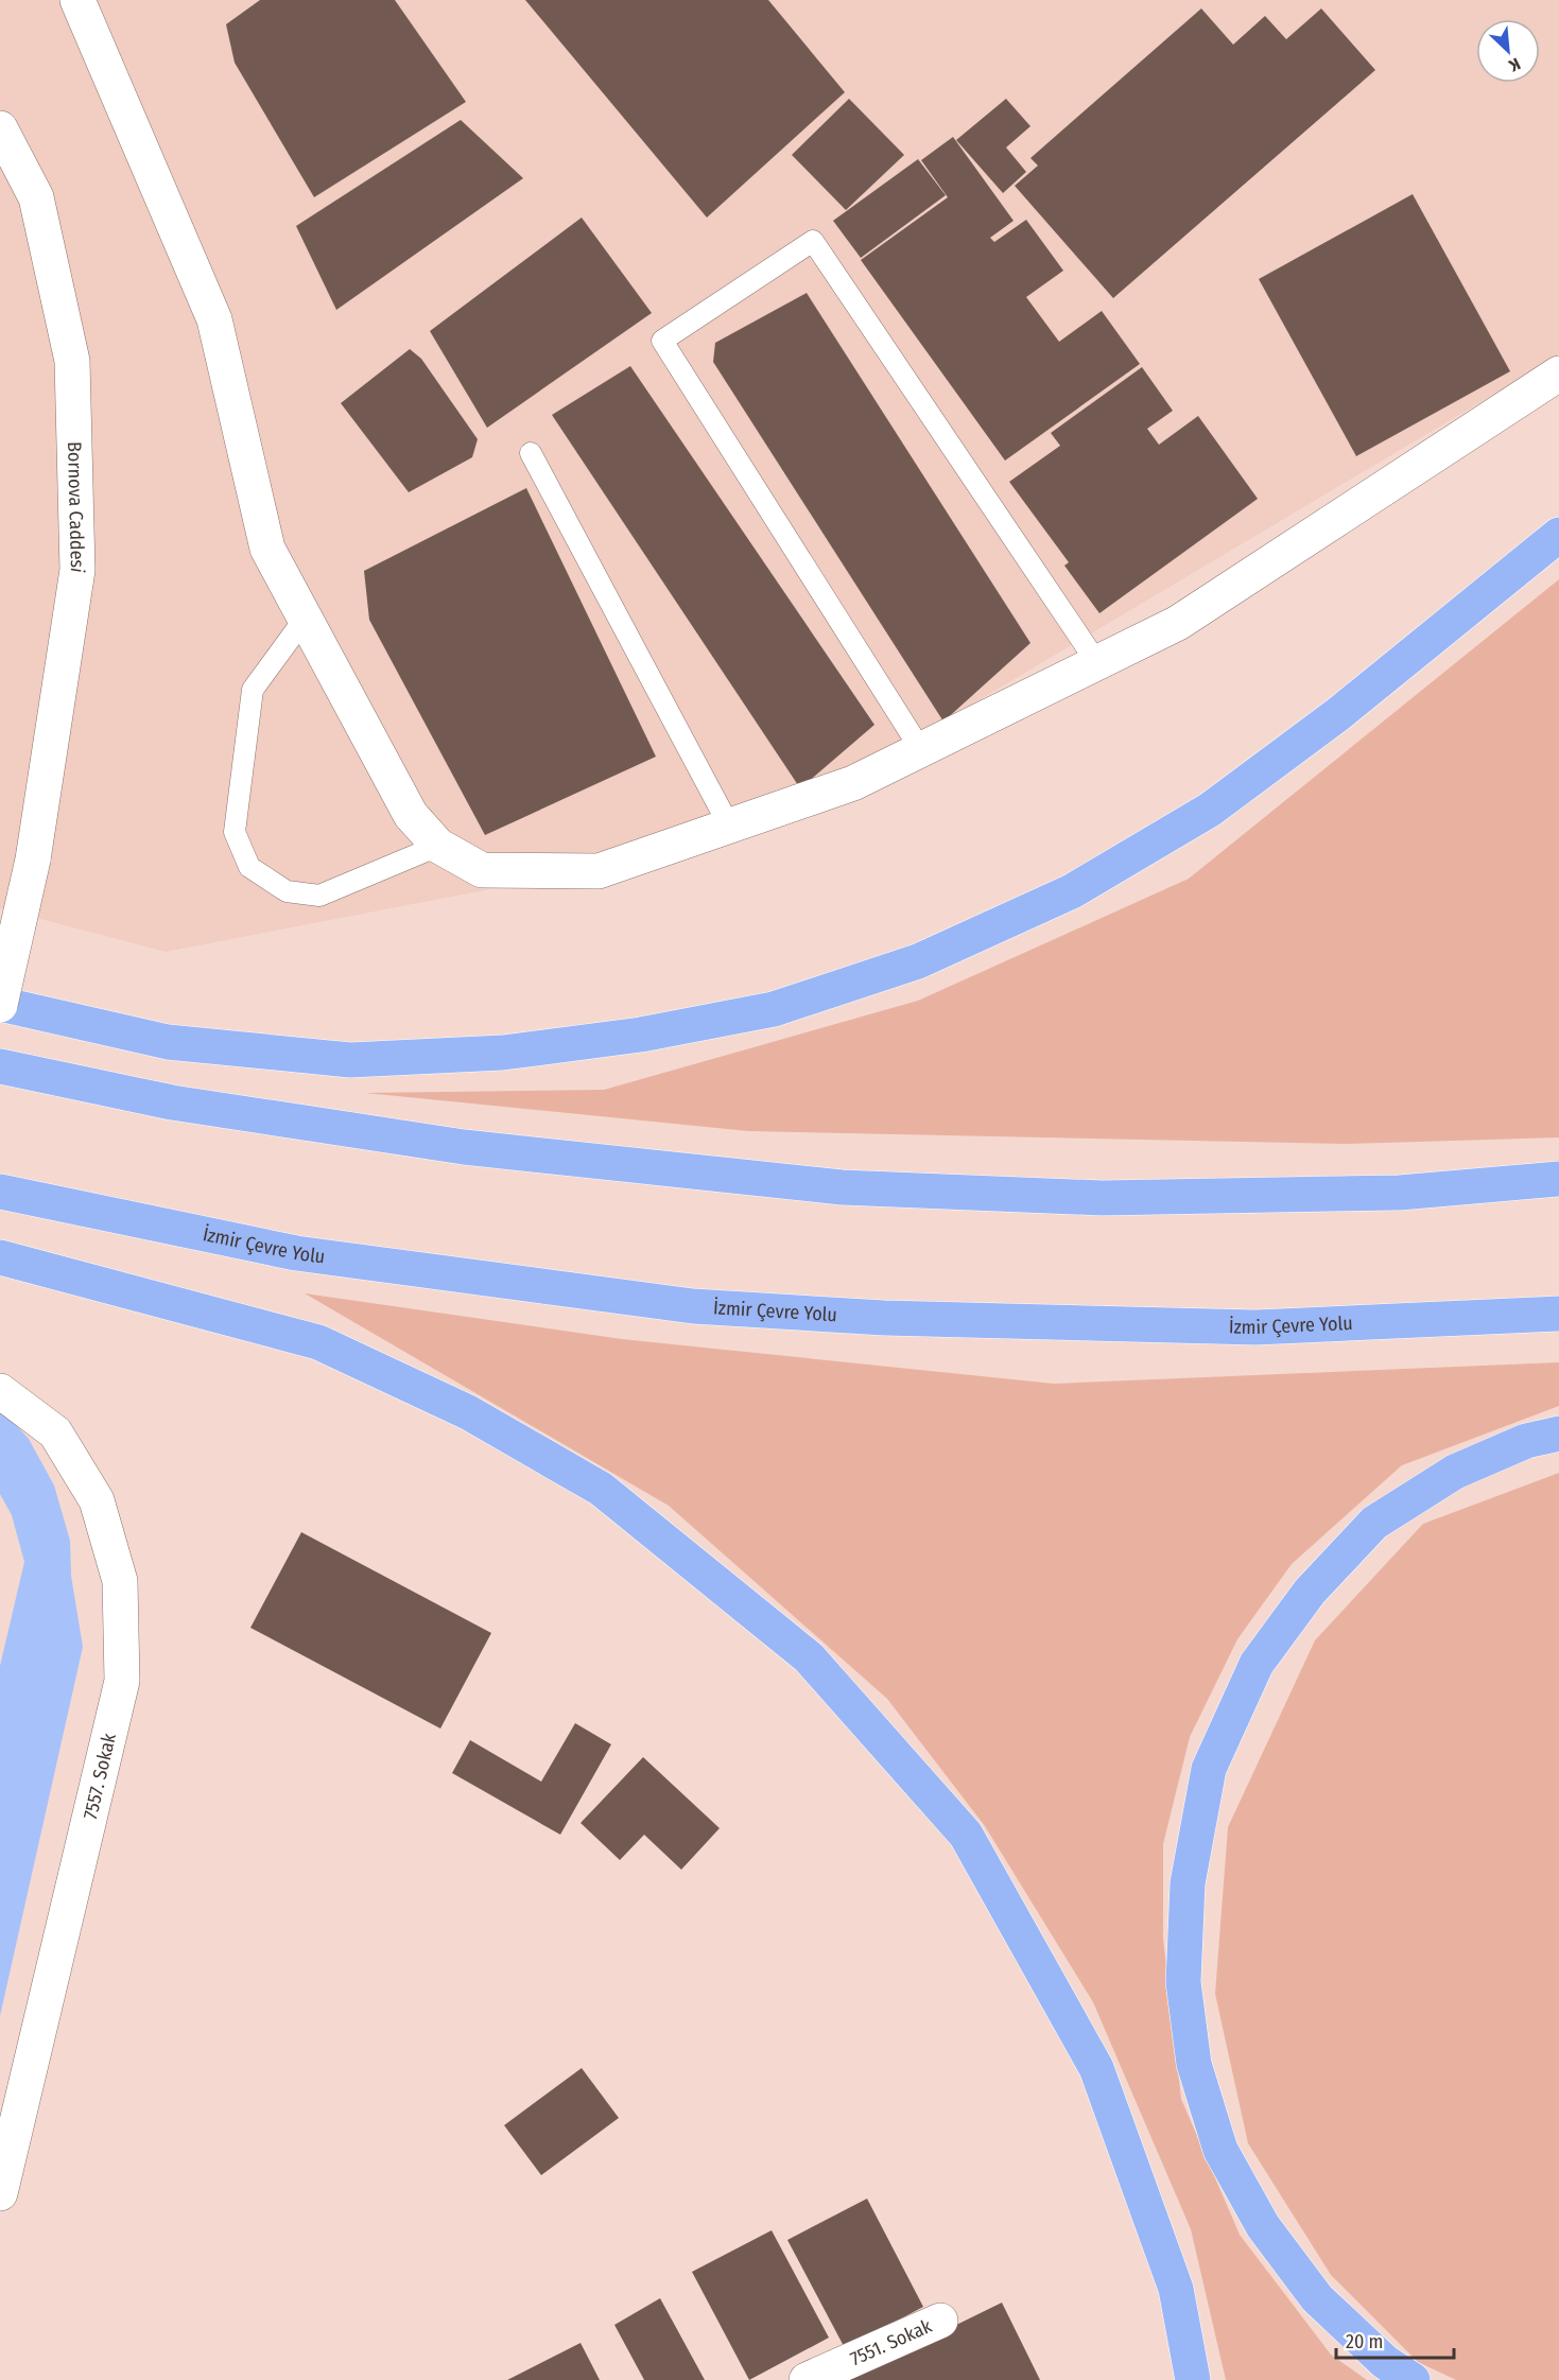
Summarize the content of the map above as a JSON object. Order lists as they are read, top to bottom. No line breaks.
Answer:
{"streets":{"highway":["İzmir Çevre Yolu"],"street":["Bornova Caddesi","7557. Sokak","7551. Sokak"]},"scale_bar":"20 m","north":"bottom right"}
